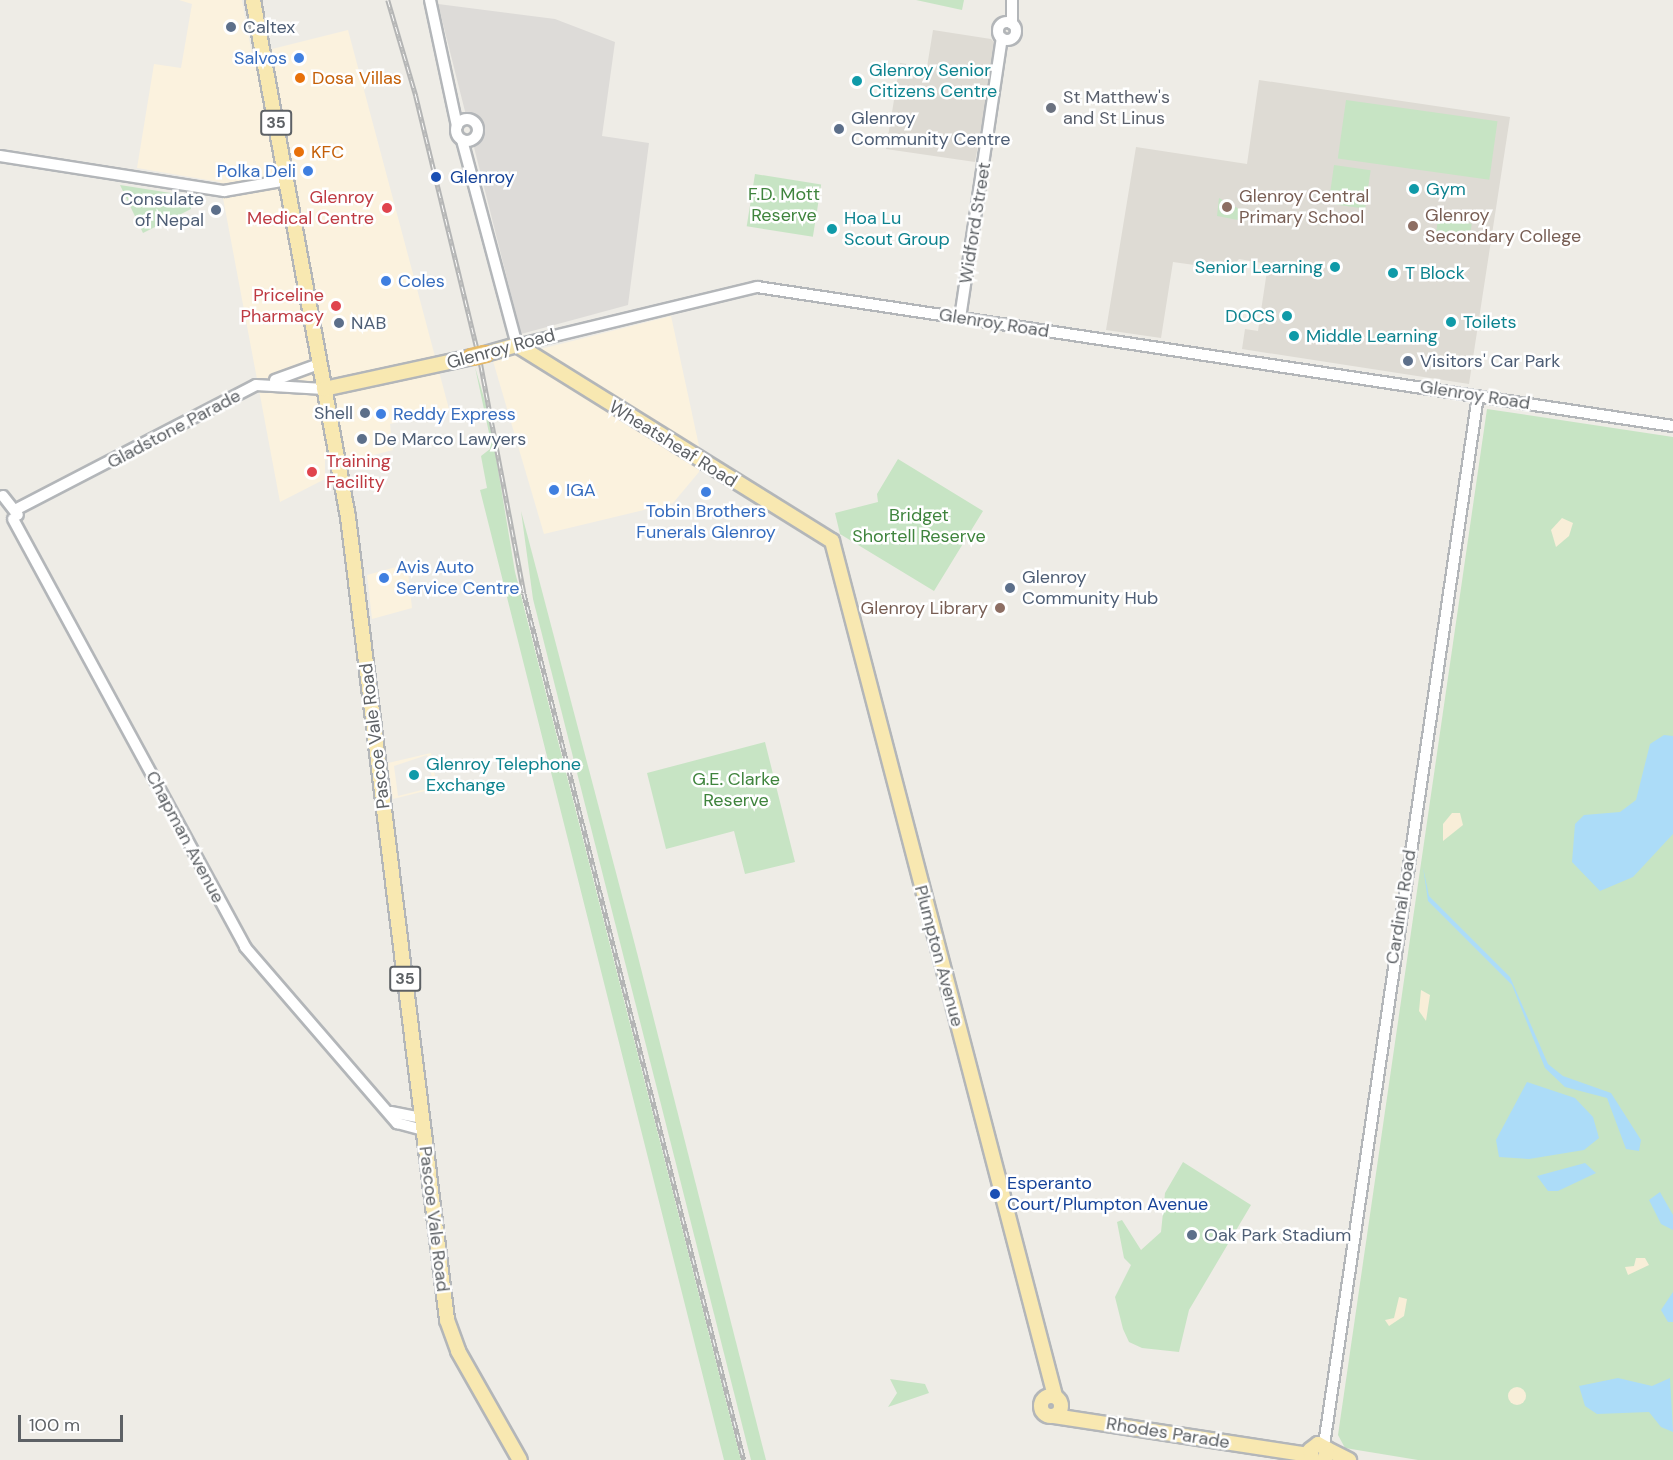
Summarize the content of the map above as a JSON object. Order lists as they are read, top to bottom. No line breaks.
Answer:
{"streets":{"main road":["35","Glenroy Road","Wheatsheaf Road","Pascoe Vale Road","Plumpton Avenue","Rhodes Parade"],"street":["Widford Street","Gladstone Parade","Chapman Avenue","Cardinal Road"]},"crossings":[["Widford Street","Glenroy Road"],["Glenroy Road","Wheatsheaf Road"],["Glenroy Road","Pascoe Vale Road"],["Glenroy Road","Cardinal Road"],["Gladstone Parade","Pascoe Vale Road"],["Gladstone Parade","Chapman Avenue"],["Wheatsheaf Road","Plumpton Avenue"],["Pascoe Vale Road","Chapman Avenue"],["Cardinal Road","Rhodes Parade"],["Plumpton Avenue","Rhodes Parade"]],"parks":["F.D. Mott Reserve","Bridget Shortell Reserve","G.E. Clarke Reserve"],"places":["Caltex","Salvos","Dosa Villas","Glenroy Senior Citizens Centre","St Matthew's and St Linus","Glenroy Community Centre","KFC","Polka Deli","Glenroy","Gym","Glenroy Central Primary School","Glenroy Medical Centre","Consulate of Nepal","Glenroy Secondary College","Hoa Lu Scout Group","Senior Learning","T Block","Coles","Priceline Pharmacy","DOCS","Toilets","NAB","Middle Learning","Visitors' Car Park","Shell","Reddy Express","De Marco Lawyers","Training Facility","IGA","Tobin Brothers Funerals Glenroy","Avis Auto Service Centre","Glenroy Community Hub","Glenroy Library","Glenroy Telephone Exchange","Esperanto Court/Plumpton Avenue","Oak Park Stadium"],"scale_bar":"100 m"}
